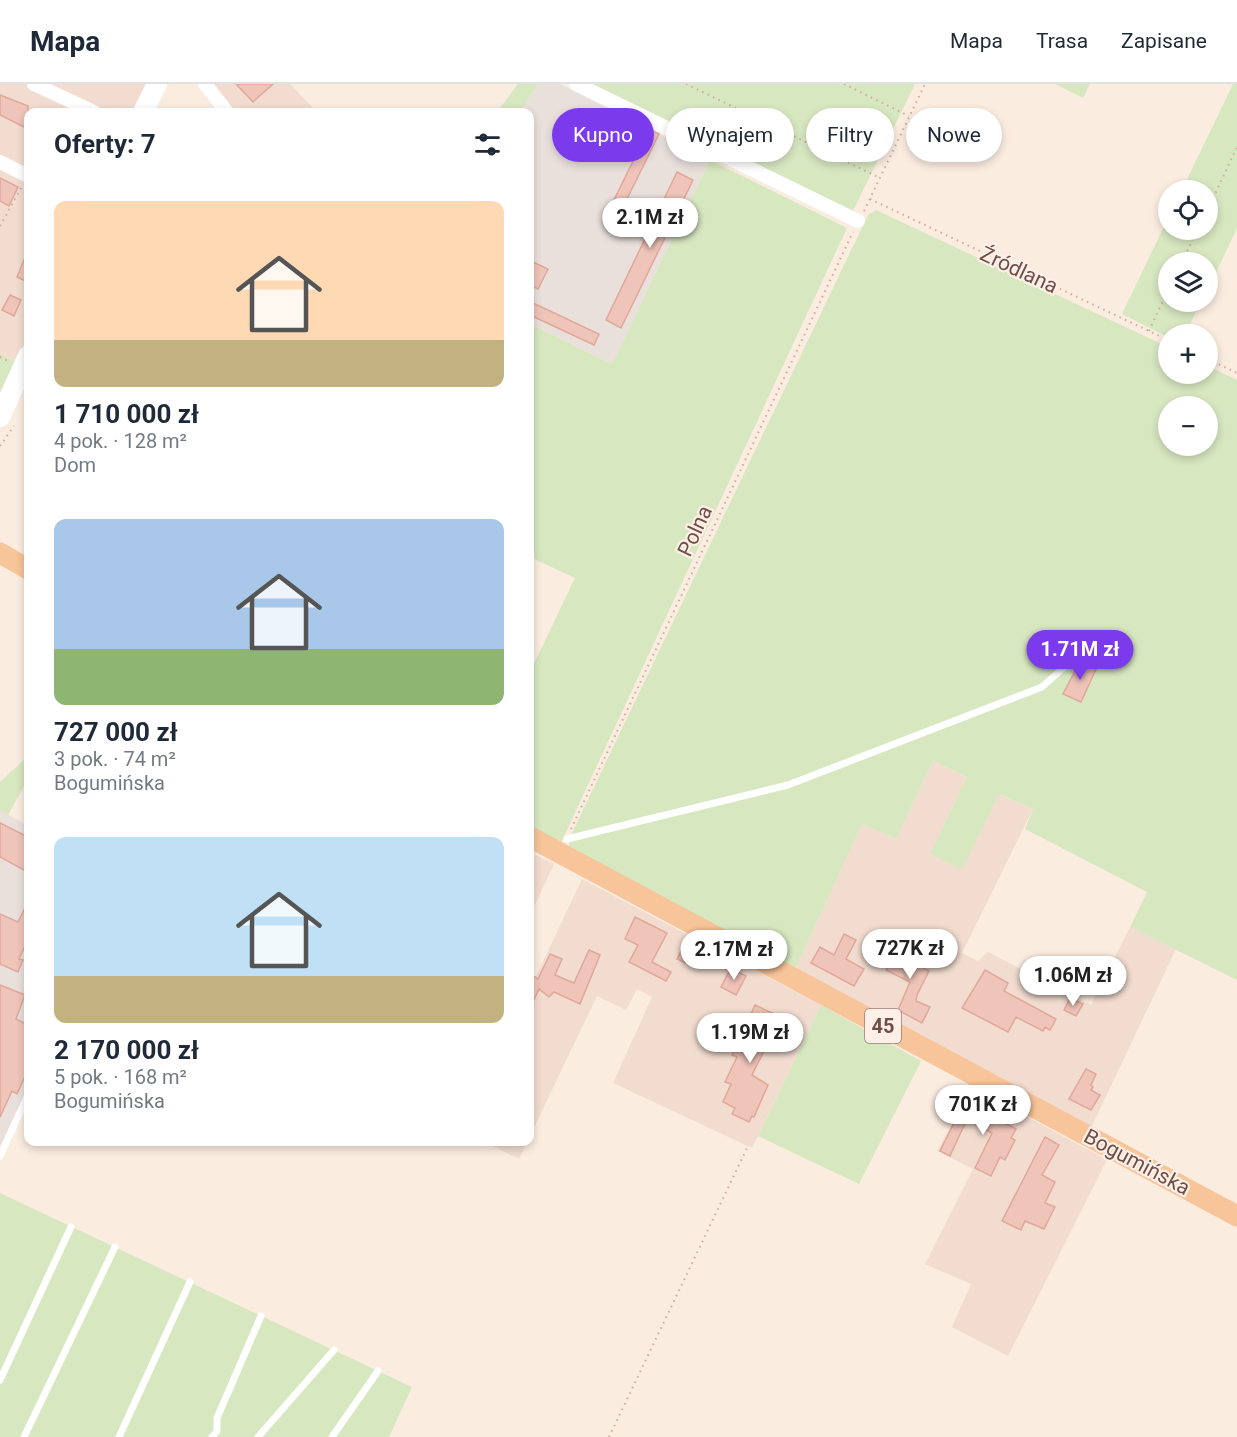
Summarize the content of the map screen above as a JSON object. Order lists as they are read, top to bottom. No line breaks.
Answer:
{"streets":{"main road":["45","Bogumińska"],"path":["Źródlana","Polna"]},"page":{"header":"Mapa","nav":["Mapa","Trasa","Zapisane"],"chip":["Kupno","Wynajem","Filtry","Nowe"],"heading":"Oferty: 7","map_buttons":["+","−"],"list":[{"name":"1 710 000 zł","note":"4 pok. · 128 m² · Dom"},{"name":"727 000 zł","note":"3 pok. · 74 m² · Bogumińska"},{"name":"2 170 000 zł","note":"5 pok. · 168 m² · Bogumińska"}],"price":["2.1M zł","1.71M zł","727K zł","2.17M zł","1.06M zł","1.19M zł","701K zł"]}}
